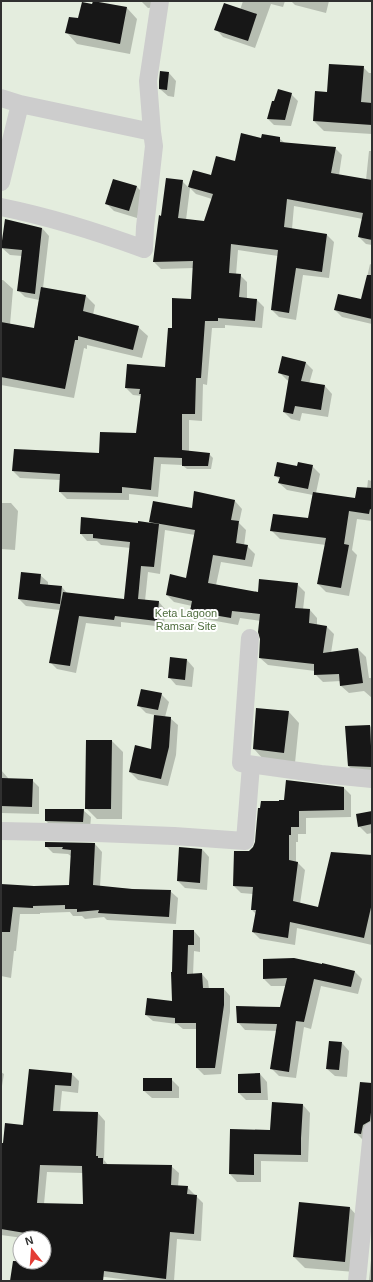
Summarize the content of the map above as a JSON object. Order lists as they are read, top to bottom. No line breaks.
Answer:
{"parks":["Keta Lagoon Ramsar Site"],"north":"top"}
